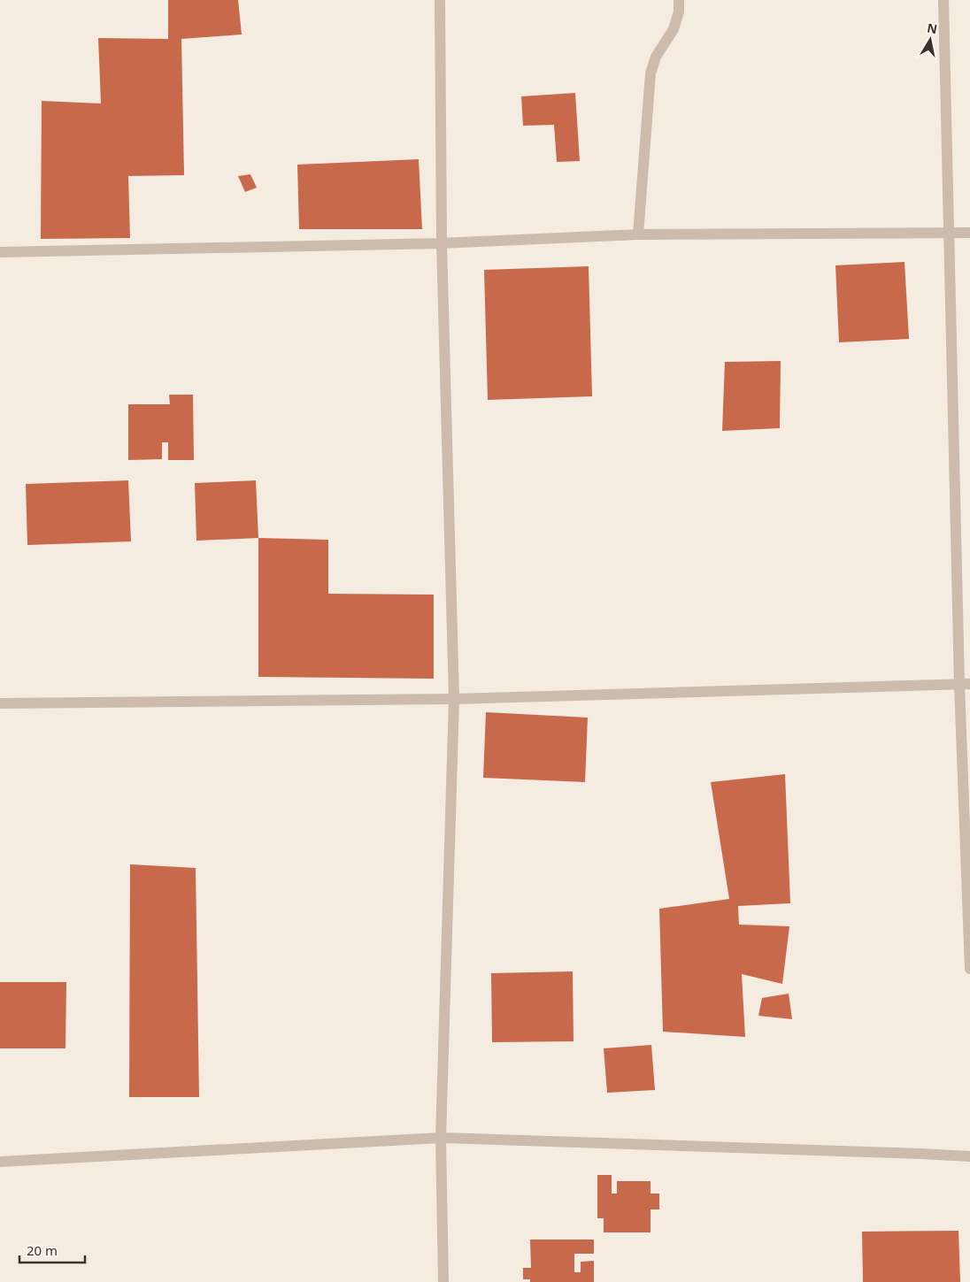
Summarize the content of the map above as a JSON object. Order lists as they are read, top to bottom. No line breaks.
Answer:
{"scale_bar":"20 m","north":"top"}
